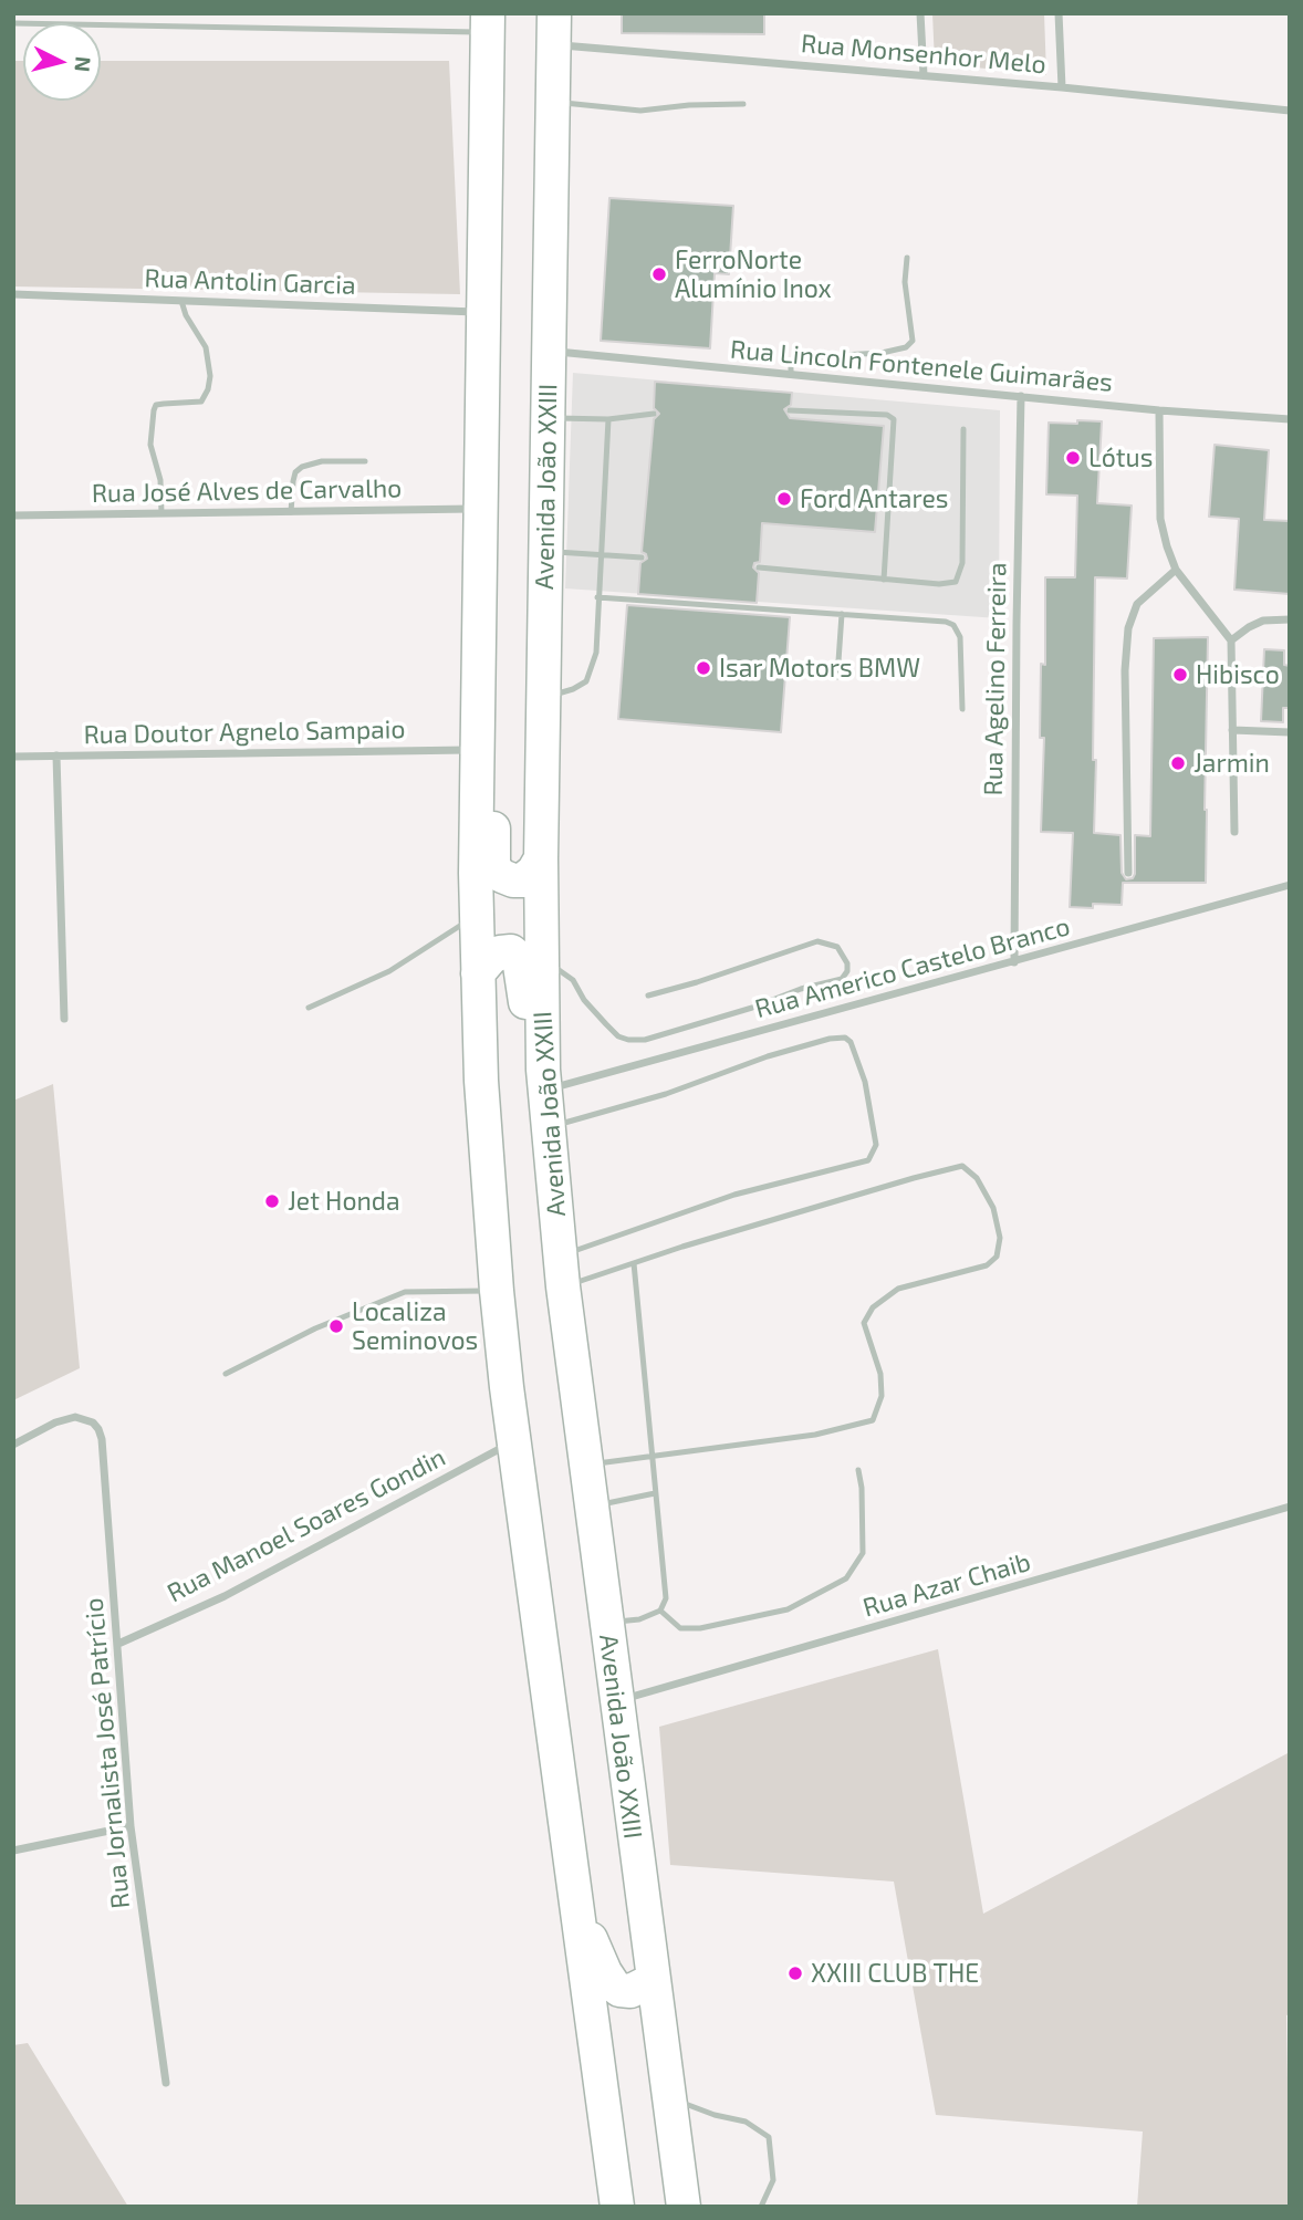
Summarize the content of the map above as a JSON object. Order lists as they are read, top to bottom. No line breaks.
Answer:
{"streets":{"main road":["Avenida João XXIII"],"street":["Rua Monsenhor Melo","Rua Antolin Garcia","Rua Lincoln Fontenele Guimarães","Rua José Alves de Carvalho","Rua Agelino Ferreira","Rua Doutor Agnelo Sampaio","Rua Americo Castelo Branco","Rua Manoel Soares Gondin","Rua Azar Chaib","Rua Jornalista José Patrício"]},"crossings":[["Rua Monsenhor Melo","Avenida João XXIII"],["Rua Lincoln Fontenele Guimarães","Avenida João XXIII"],["Rua Lincoln Fontenele Guimarães","Rua Agelino Ferreira"],["Avenida João XXIII","Rua Americo Castelo Branco"],["Avenida João XXIII","Rua Azar Chaib"],["Rua Agelino Ferreira","Rua Americo Castelo Branco"],["Rua Manoel Soares Gondin","Rua Jornalista José Patrício"]],"places":["FerroNorte Alumínio Inox","Lótus","Ford Antares","Isar Motors BMW","Hibisco","Jarmin","Jet Honda","Localiza Seminovos","XXIII CLUB THE"],"north":"right"}
